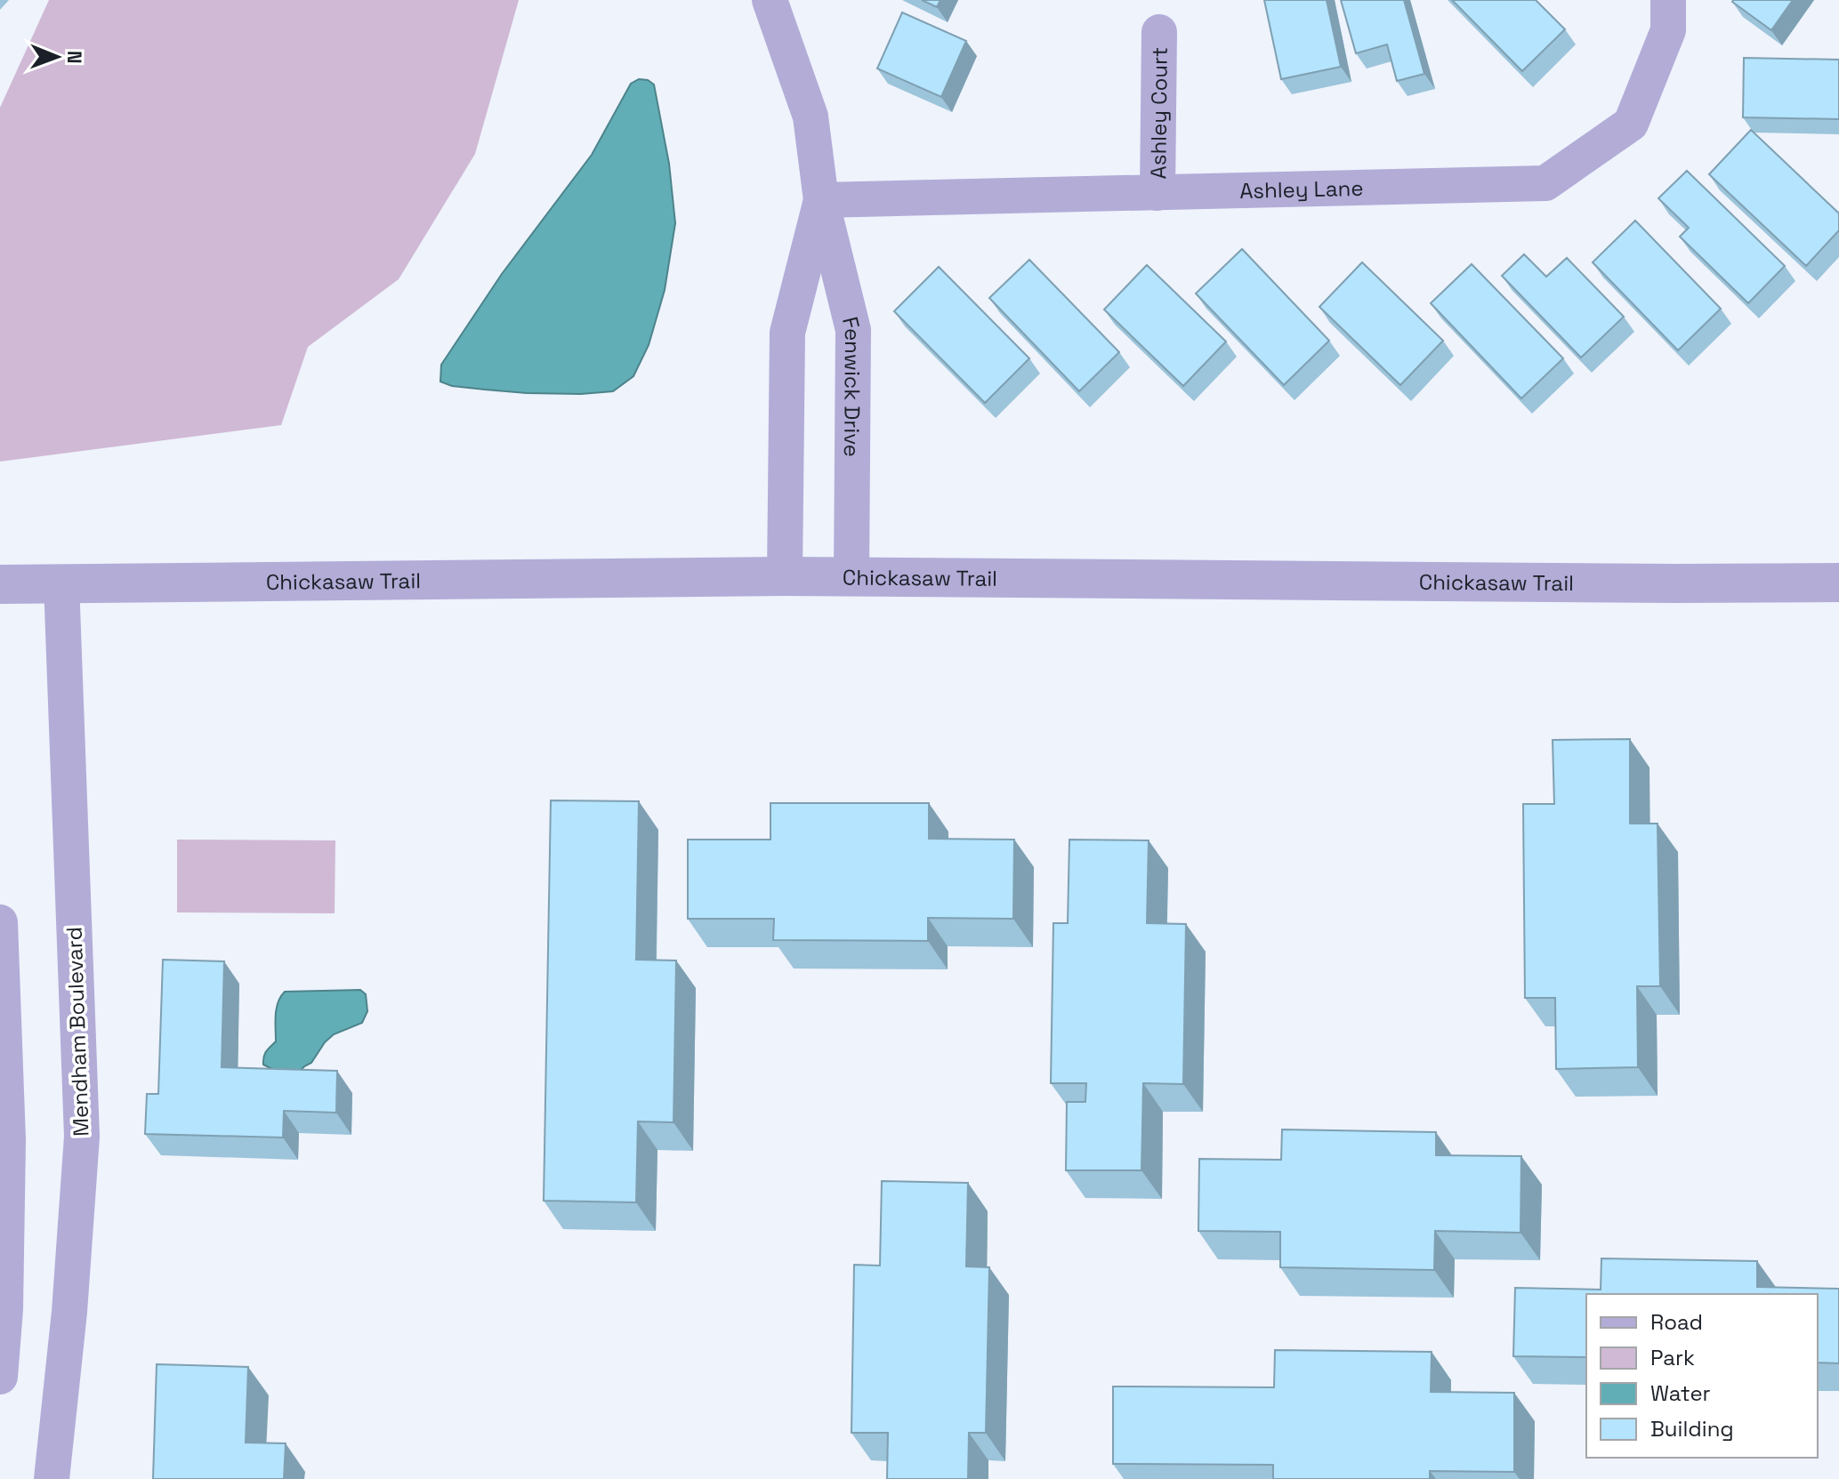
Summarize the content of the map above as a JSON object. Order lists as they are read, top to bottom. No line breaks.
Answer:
{"streets":{"street":["Ashley Court","Ashley Lane","Fenwick Drive","Chickasaw Trail","Mendham Boulevard"]},"crossings":[["Ashley Court","Ashley Lane"],["Ashley Lane","Fenwick Drive"],["Fenwick Drive","Chickasaw Trail"],["Chickasaw Trail","Mendham Boulevard"]],"legend":["Road","Park","Water","Building"],"north":"right"}
